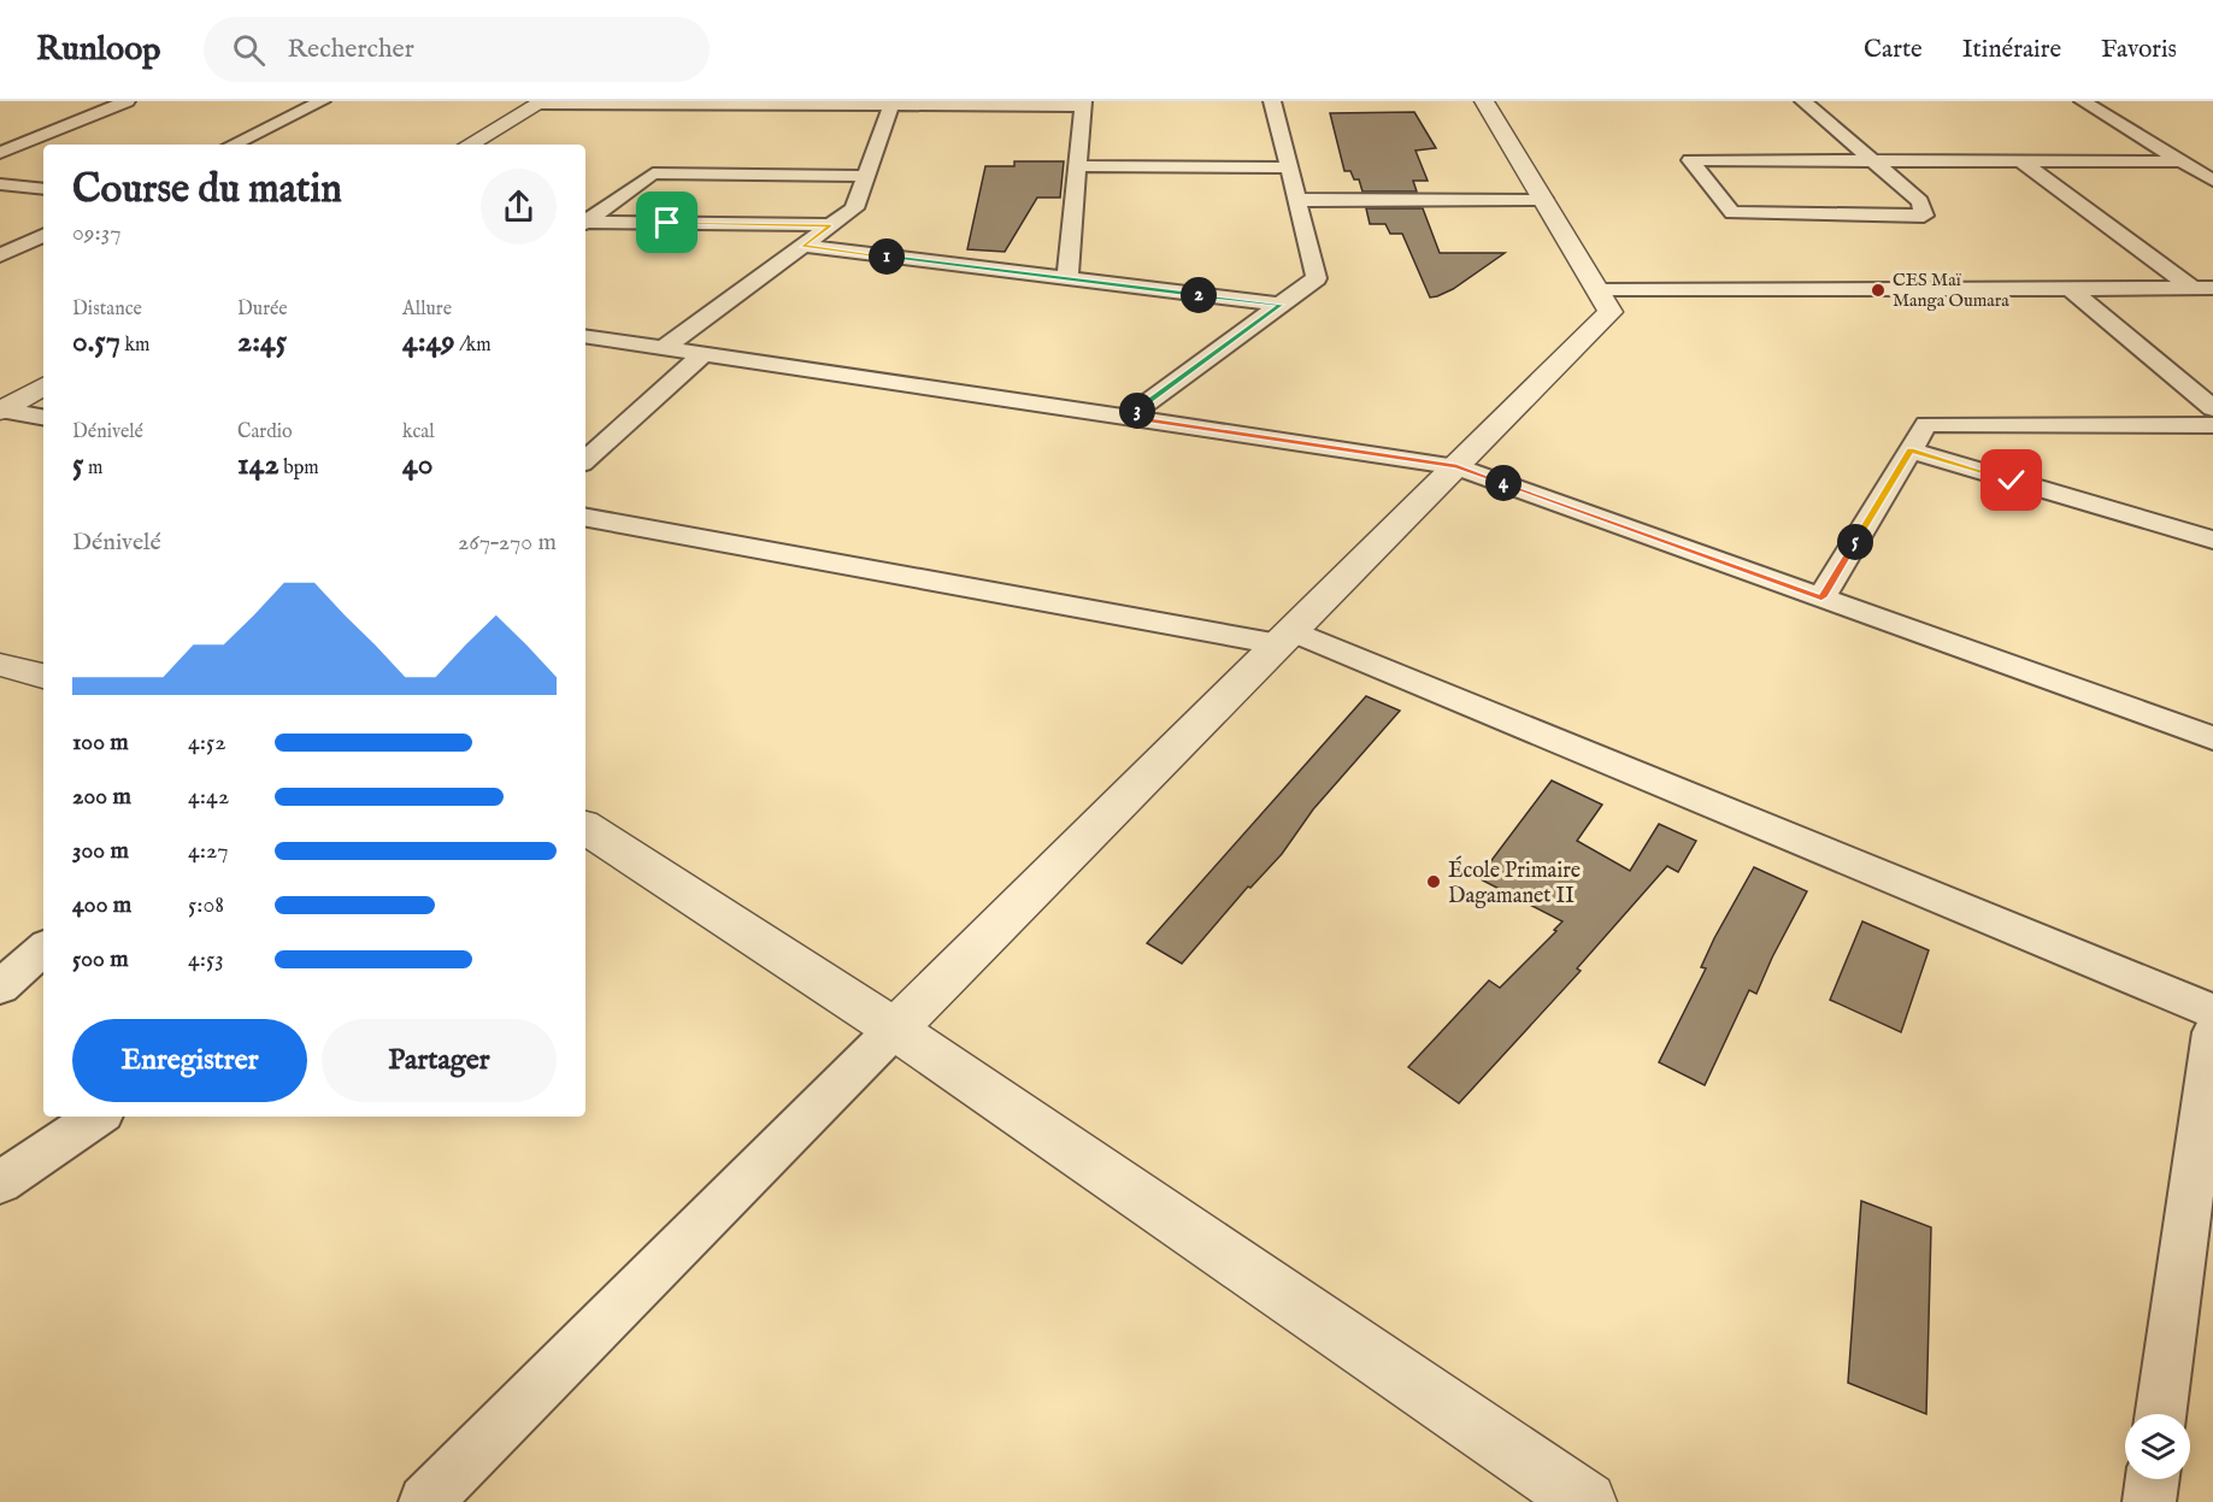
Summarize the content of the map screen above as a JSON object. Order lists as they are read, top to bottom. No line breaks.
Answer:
{"places":["CES Maï Manga Oumara","École Primaire Dagamanet II"],"page":{"header":"Runloop","search":"Rechercher","nav":["Carte","Itinéraire","Favoris"],"heading":["Course du matin","09:37"],"pins":["1","2","3","4","5"],"stats":[["Distance","0.57 km"],["Durée","2:45"],["Allure","4:49 /km"],["Dénivelé","5 m"],["Cardio","142 bpm"],["kcal","40"]],"chart":["Dénivelé","267–270 m"],"list":[{"name":"100 m","note":"4:52"},{"name":"200 m","note":"4:42"},{"name":"300 m","note":"4:27"},{"name":"400 m","note":"5:08"},{"name":"500 m","note":"4:53"}],"buttons":["Enregistrer","Partager"]}}
